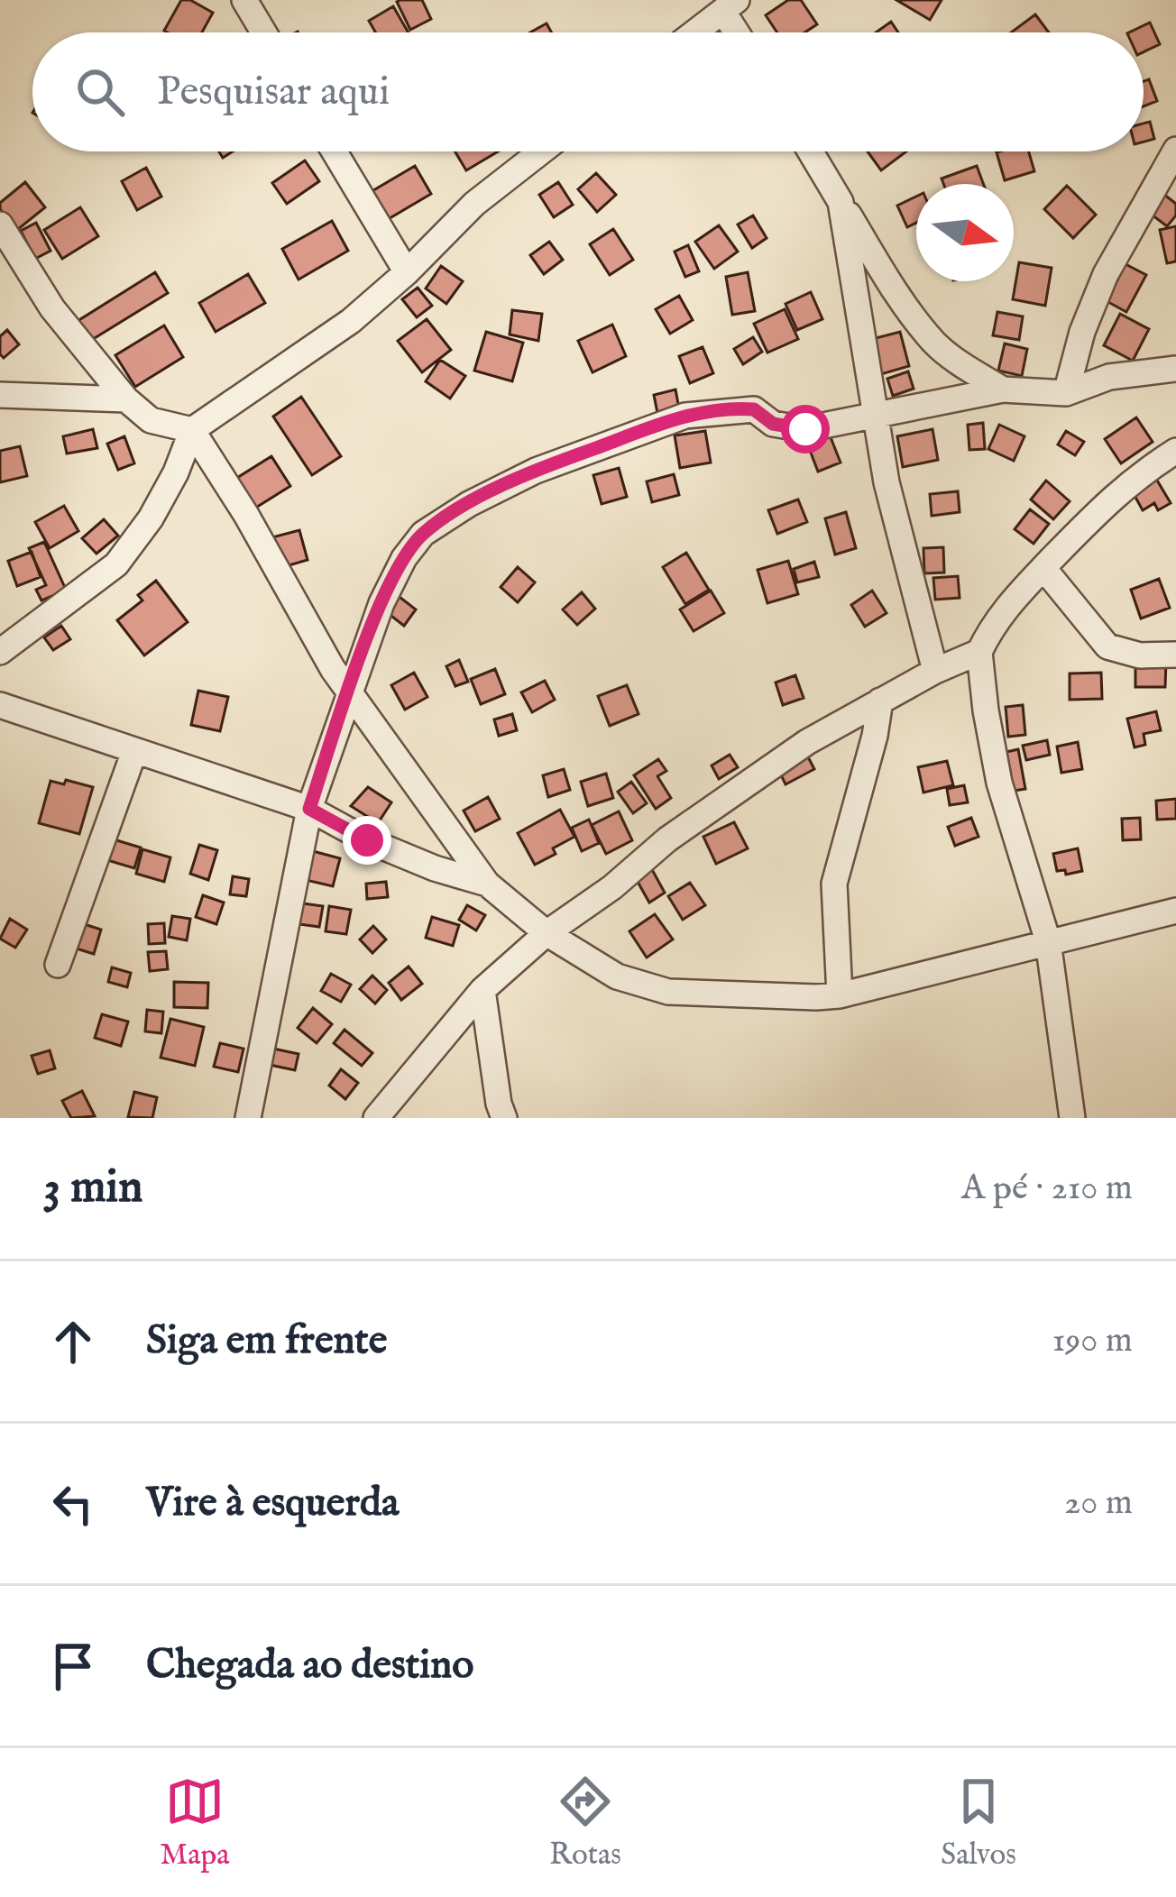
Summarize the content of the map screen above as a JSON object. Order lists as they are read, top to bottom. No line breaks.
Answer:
{"north":"right","page":{"search":"Pesquisar aqui","heading":["3 min","A pé · 210 m"],"list":[["Siga em frente","190 m"],["Vire à esquerda","20 m"],"Chegada ao destino"],"nav":["Mapa","Rotas","Salvos"]}}
